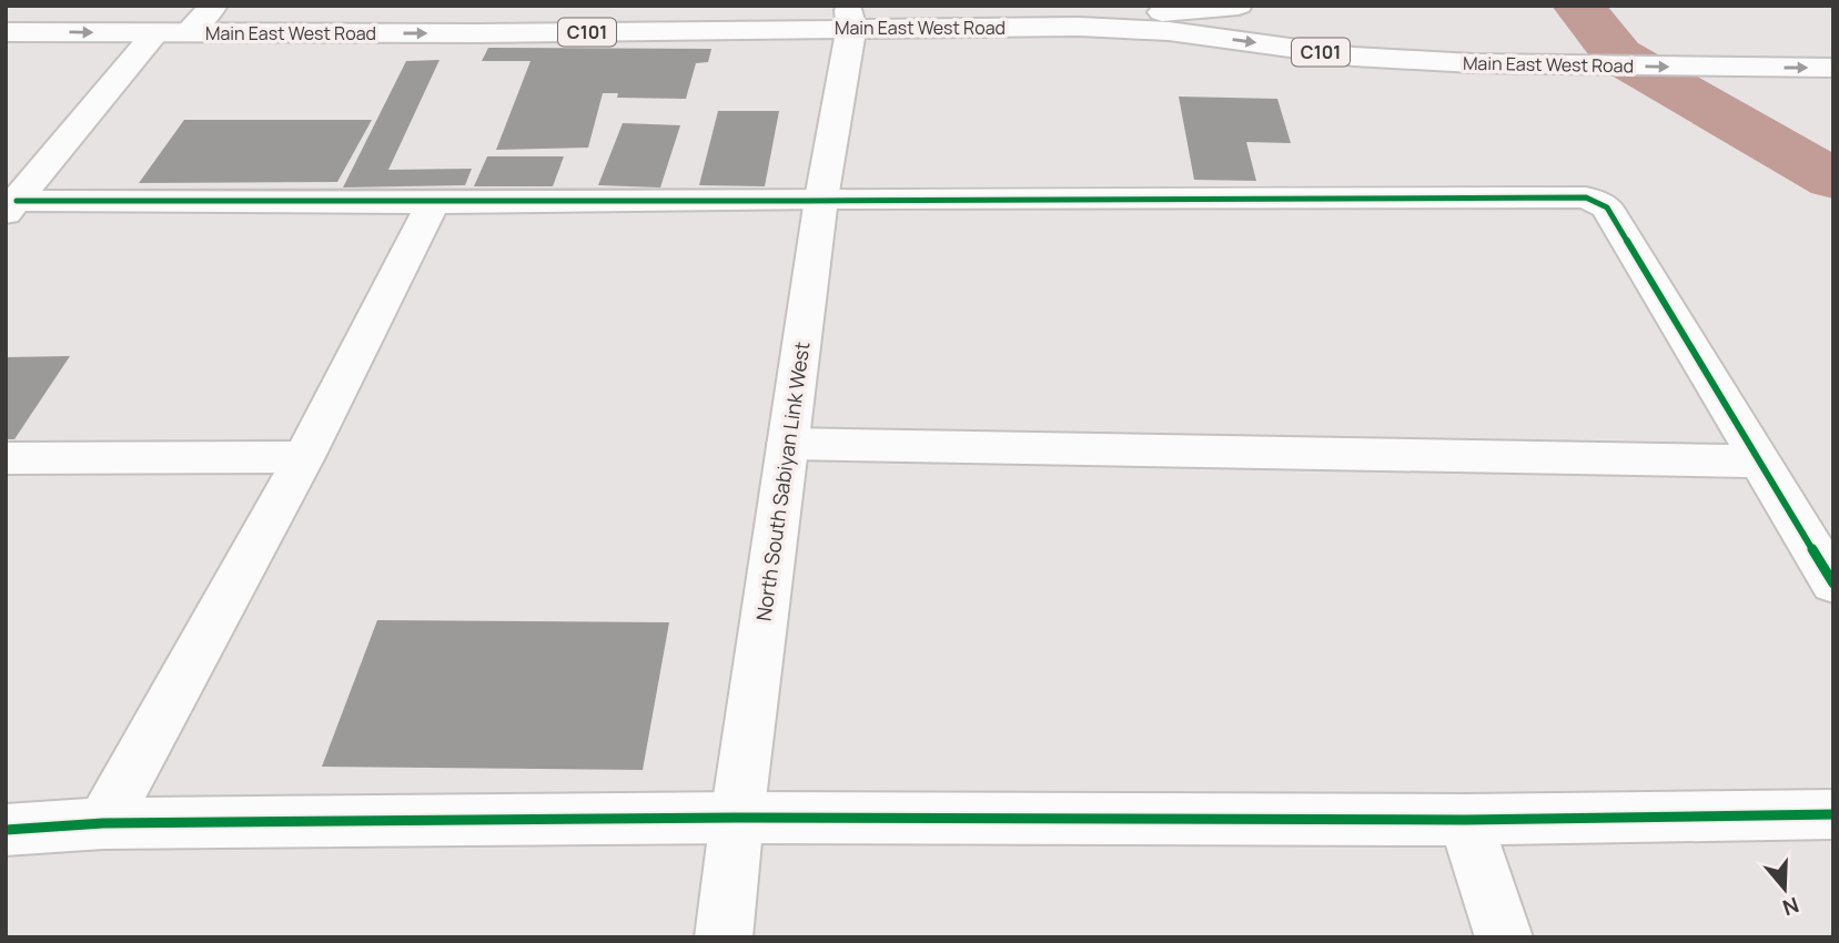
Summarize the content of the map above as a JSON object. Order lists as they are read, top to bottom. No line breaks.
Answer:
{"streets":{"street":["Main East West Road","C101","North South Sabiyan Link West"]},"crossings":[["Main East West Road","North South Sabiyan Link West"]],"north":"bottom"}
